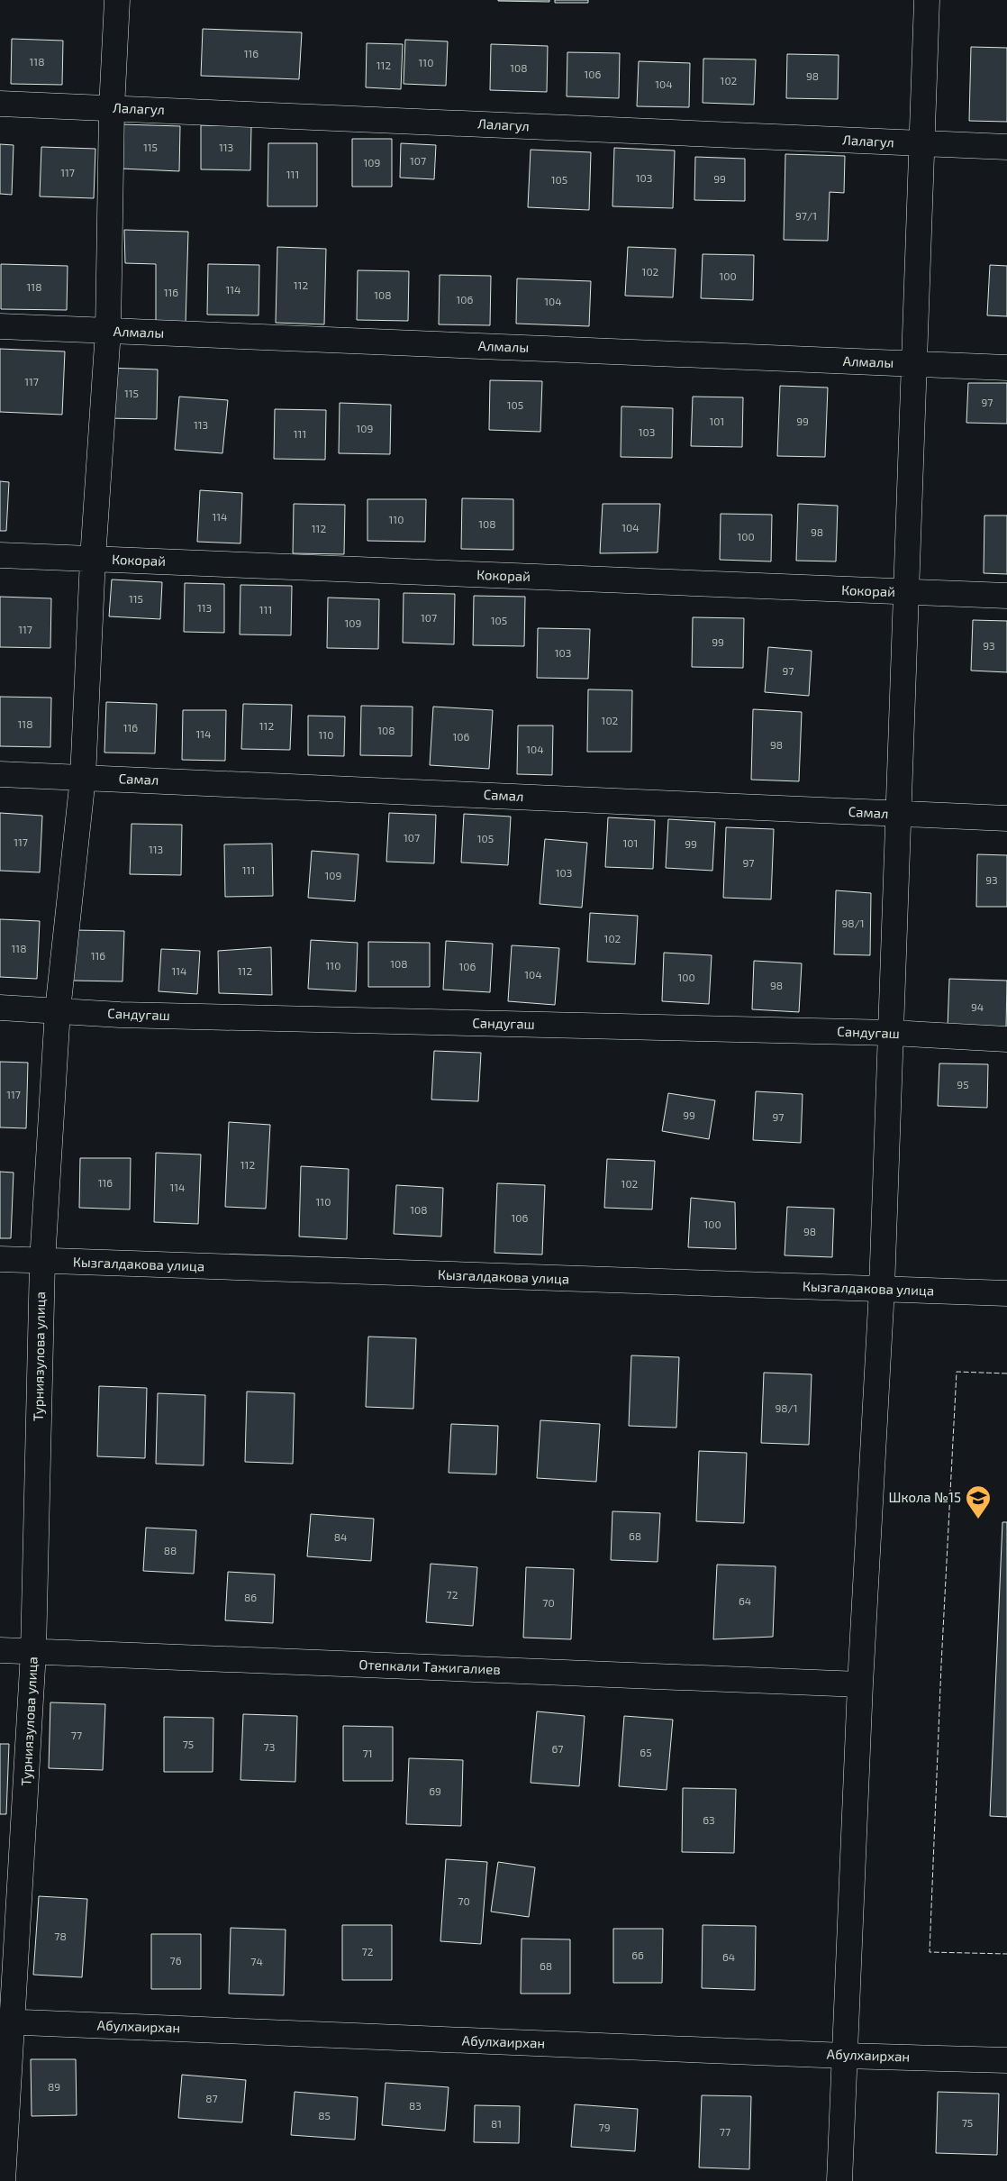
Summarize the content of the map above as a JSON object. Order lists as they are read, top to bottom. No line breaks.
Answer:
{"streets":{"street":["Лалагул","Алмалы","Кокорай","Самал","Сандугаш","Кызгалдакова улица","Турниязулова улица","Отепкали Тажигалиев","Абулхаирхан"]},"crossings":[["Лалагул","Турниязулова улица"],["Алмалы","Турниязулова улица"],["Кокорай","Турниязулова улица"],["Самал","Турниязулова улица"],["Сандугаш","Турниязулова улица"],["Кызгалдакова улица","Турниязулова улица"],["Турниязулова улица","Отепкали Тажигалиев"],["Турниязулова улица","Абулхаирхан"]],"places":{"school or university":["Школа №15"]},"house_numbers":["116","118","110","112","108","106","98","102","104","115","113","107","109","117","111","103","99","105","97/1","102","100","112","118","114","116","108","106","104","117","115","97","105","101","99","113","109","103","111","114","110","108","104","112","98","100","115","113","111","107","105","109","117","99","93","103","97","102","118","112","116","108","114","110","106","98","104","107","105","117","101","99","113","97","111","103","109","93","98/1","102","118","116","108","110","106","114","112","104","100","98","94","95","117","99","97","112","116","102","114","110","108","106","100","98","98/1","68","84","88","72","86","64","70","77","75","73","67","65","71","69","63","70","78","72","66","64","76","74","68","89","87","83","85","75","81","79","77"]}
